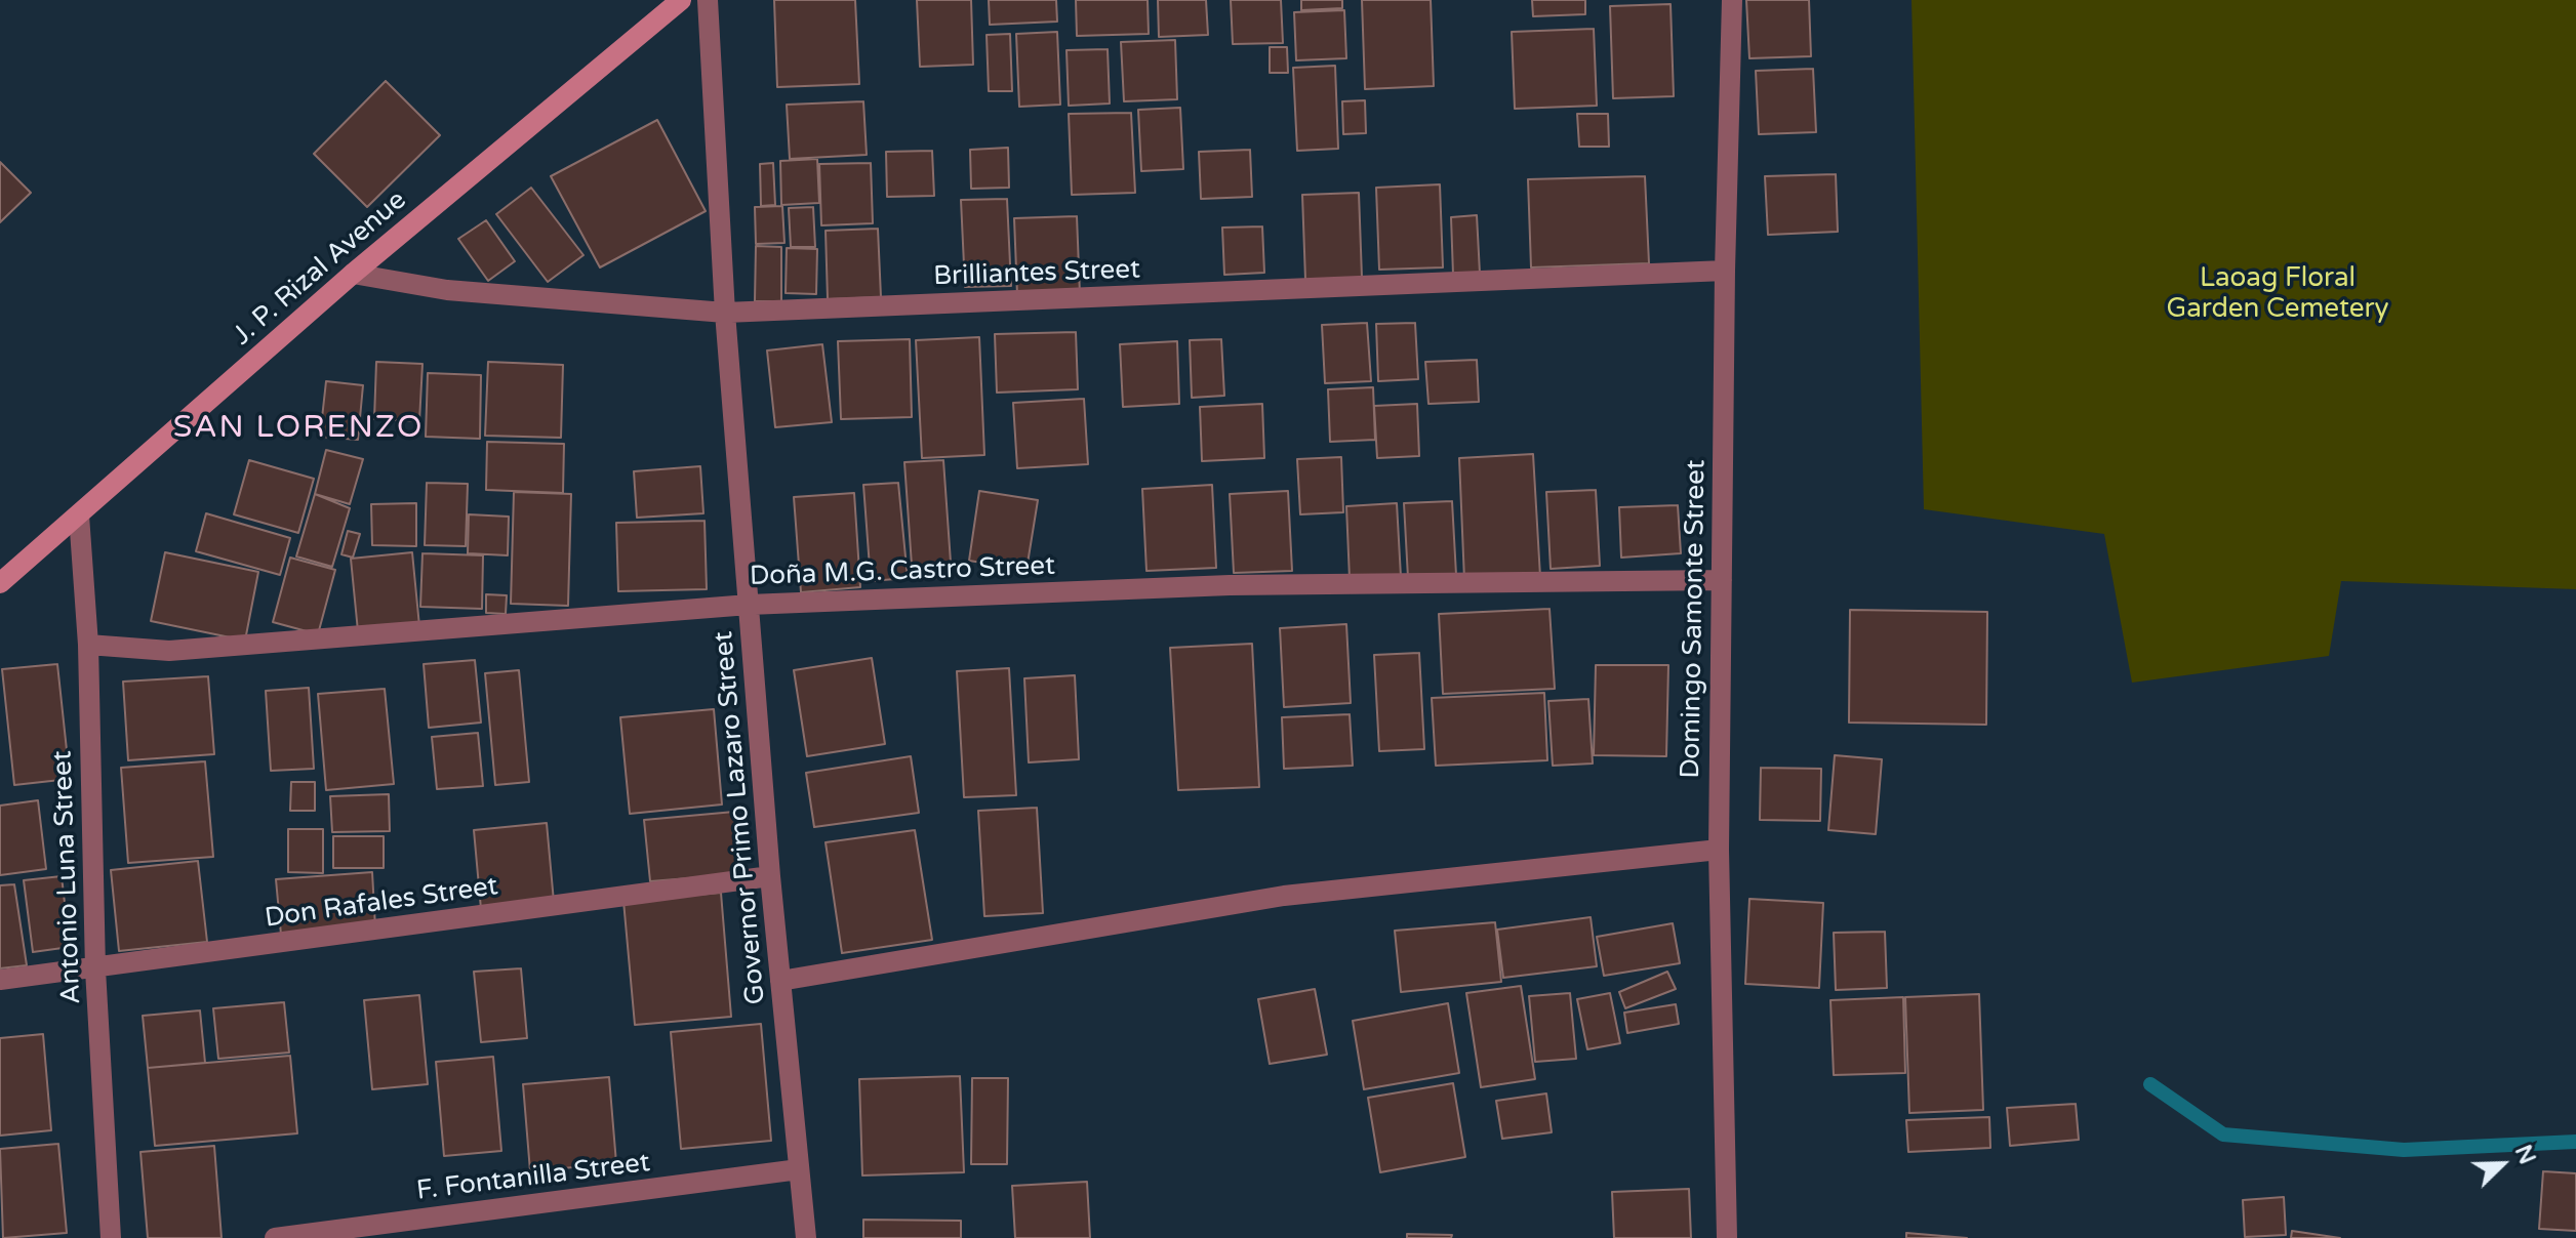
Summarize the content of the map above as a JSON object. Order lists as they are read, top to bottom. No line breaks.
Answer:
{"streets":{"main road":["J. P. Rizal Avenue"],"street":["Brilliantes Street","Doña M.G. Castro Street","Domingo Samonte Street","Governor Primo Lazaro Street","Antonio Luna Street","Don Rafales Street","F. Fontanilla Street"]},"crossings":[["J. P. Rizal Avenue","Brilliantes Street"],["J. P. Rizal Avenue","Antonio Luna Street"],["Brilliantes Street","Domingo Samonte Street"],["Brilliantes Street","Governor Primo Lazaro Street"],["Doña M.G. Castro Street","Domingo Samonte Street"],["Doña M.G. Castro Street","Governor Primo Lazaro Street"],["Doña M.G. Castro Street","Antonio Luna Street"],["Governor Primo Lazaro Street","Don Rafales Street"],["Governor Primo Lazaro Street","F. Fontanilla Street"],["Antonio Luna Street","Don Rafales Street"]],"districts":["SAN LORENZO"],"parks":["Laoag Floral Garden Cemetery"],"north":"top right"}
